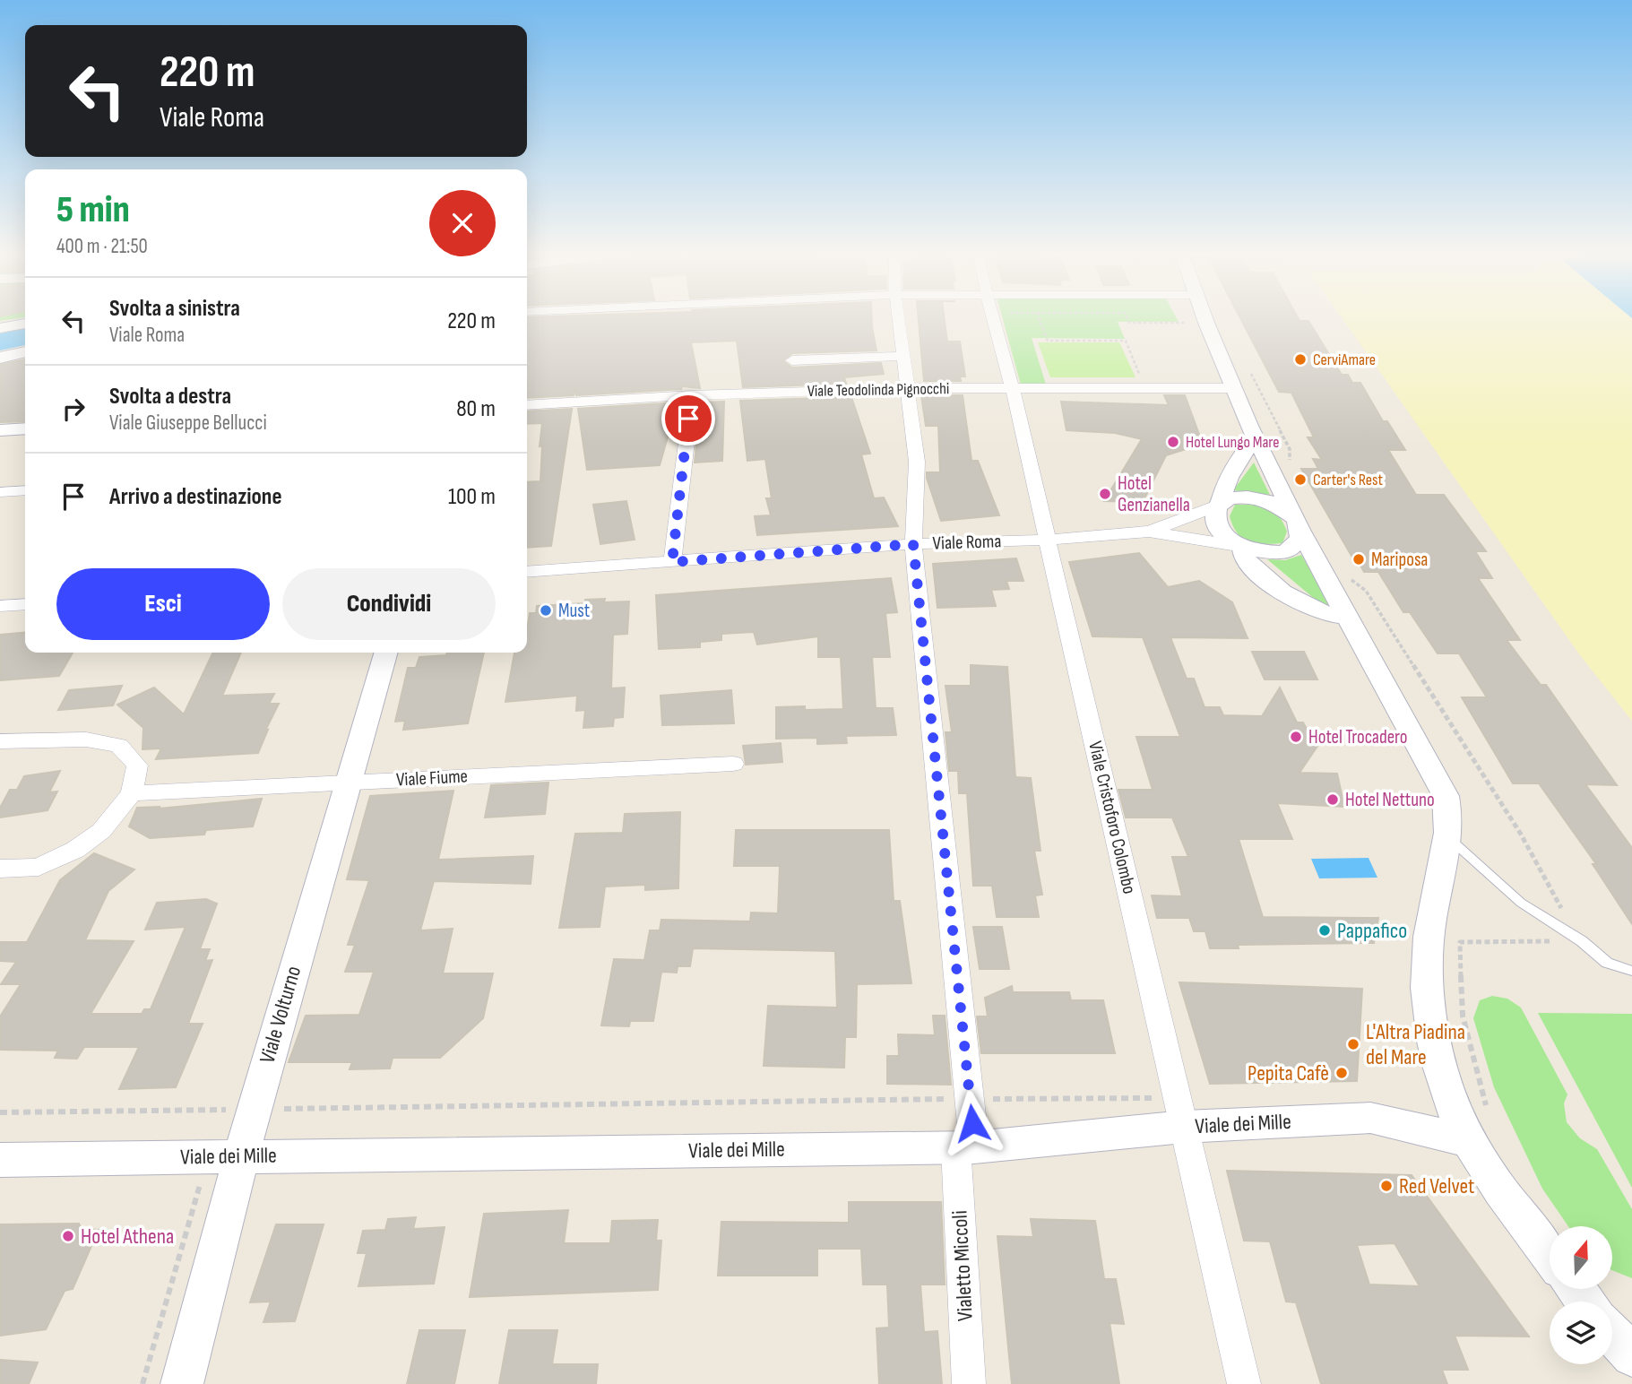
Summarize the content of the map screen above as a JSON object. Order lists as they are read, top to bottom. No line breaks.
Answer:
{"streets":{"street":["Viale Teodolinda Pignocchi","Viale Roma","Viale Fiume","Viale Cristoforo Colombo","Viale Volturno","Viale dei Mille","Vialetto Miccoli"]},"crossings":[["Viale Teodolinda Pignocchi","Viale Cristoforo Colombo"],["Viale Roma","Viale Cristoforo Colombo"],["Viale Roma","Vialetto Miccoli"],["Viale Fiume","Viale Volturno"],["Viale Cristoforo Colombo","Viale dei Mille"],["Viale Volturno","Viale dei Mille"],["Viale dei Mille","Vialetto Miccoli"]],"places":["CerviAmare","Hotel Lungo Mare","Carter's Rest","Hotel Genzianella","Mariposa","Must","Hotel Trocadero","Hotel Nettuno","Pappafico","L'Altra Piadina del Mare","Pepita Cafè","Red Velvet","Hotel Athena"],"north":"top","page":{"turn":["220 m","Viale Roma"],"heading":["5 min","400 m · 21:50"],"list":[{"name":"Svolta a sinistra","note":"Viale Roma","value":"220 m"},{"name":"Svolta a destra","note":"Viale Giuseppe Bellucci","value":"80 m"},{"name":"Arrivo a destinazione","value":"100 m"}],"buttons":["Esci","Condividi"]}}
